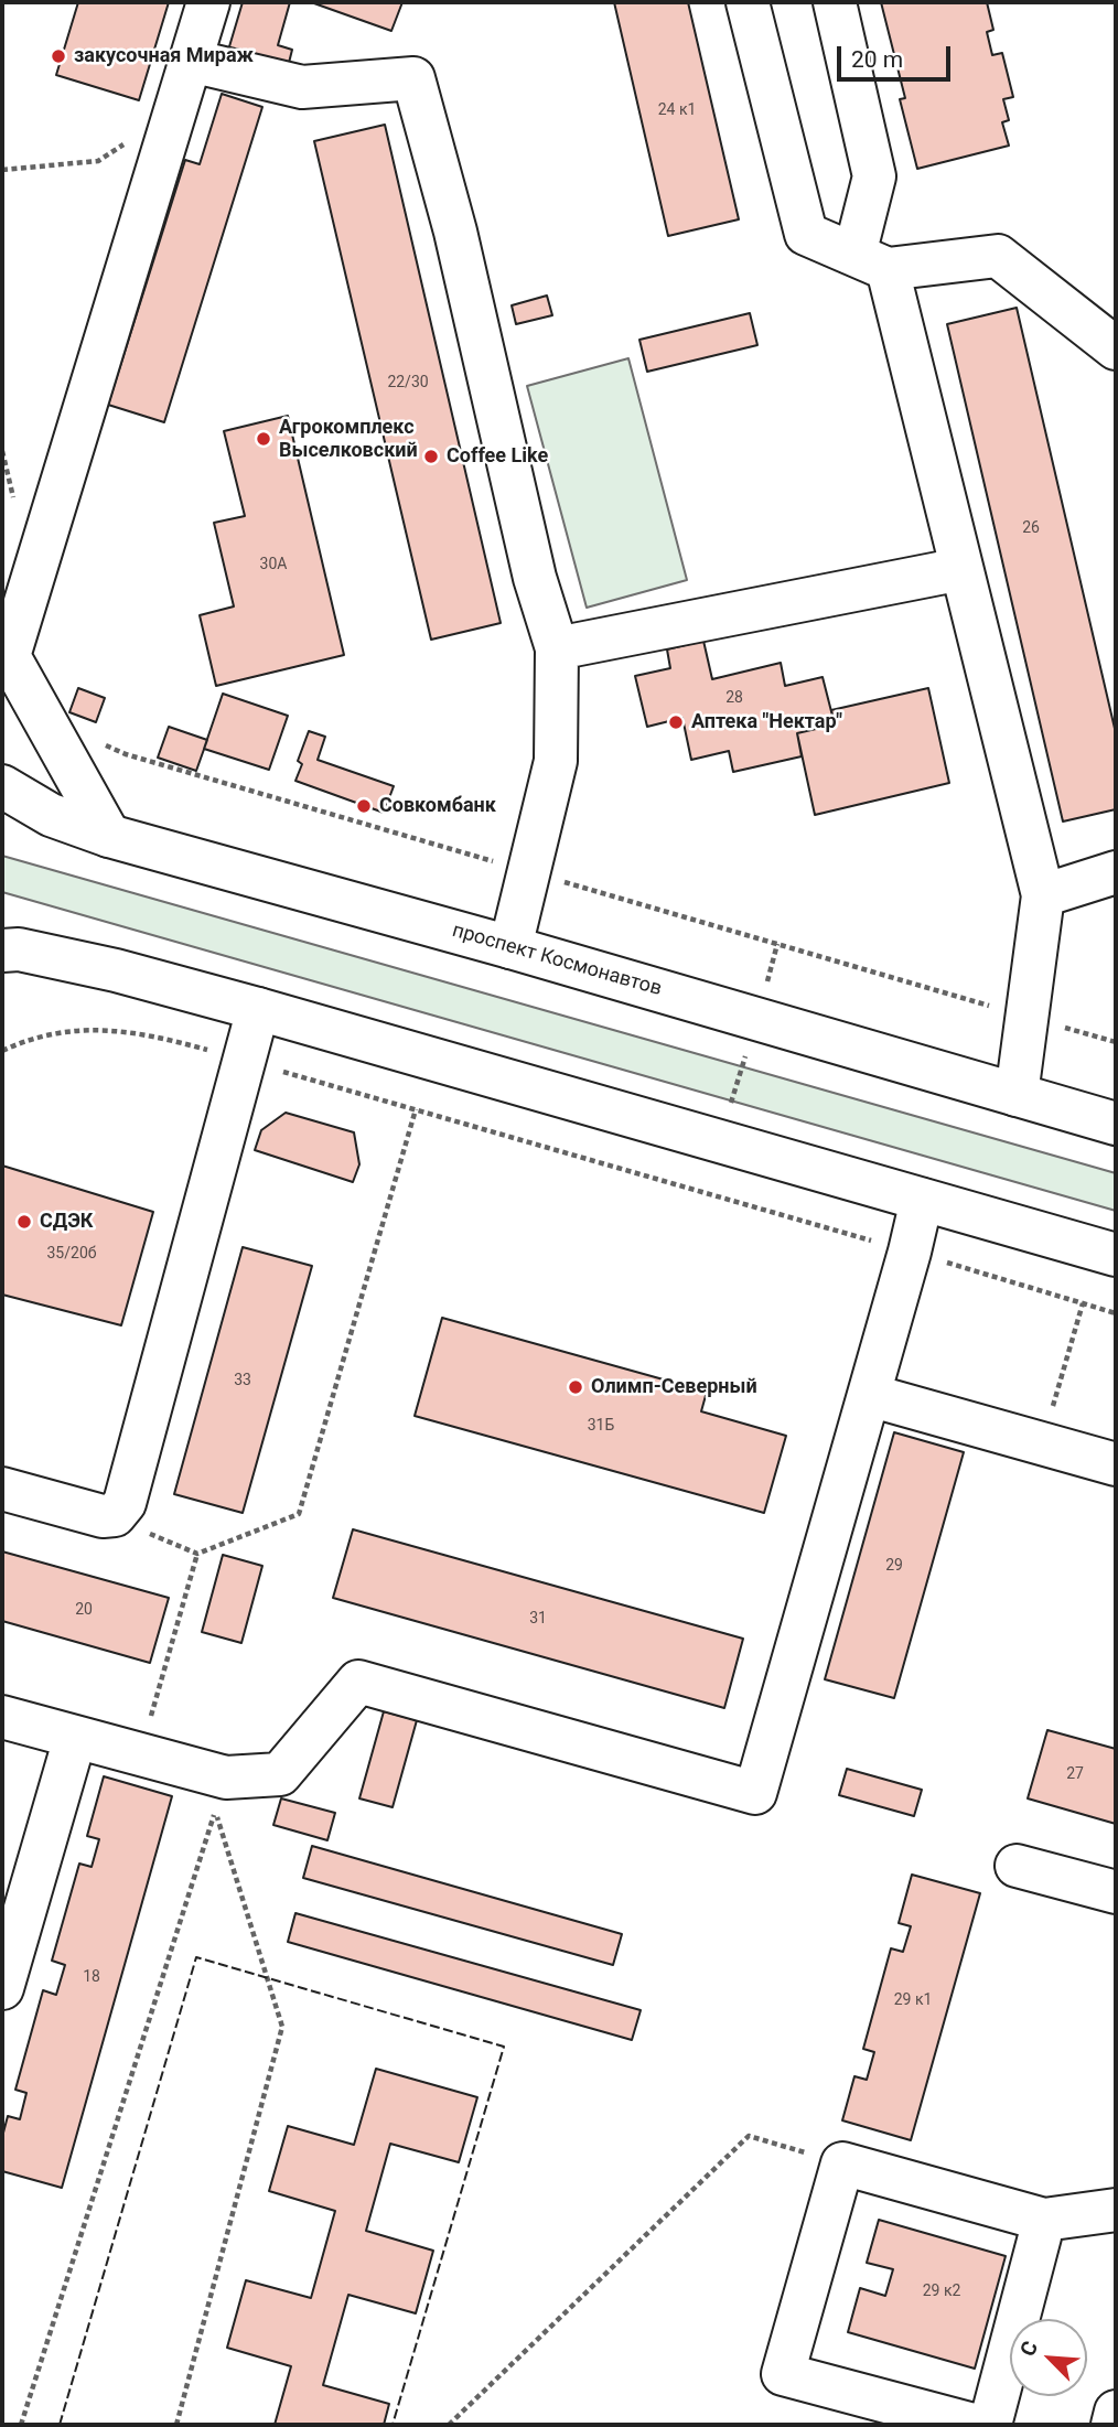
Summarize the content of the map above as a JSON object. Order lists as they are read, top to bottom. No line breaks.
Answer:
{"streets":{"main road":["проспект Космонавтов"]},"places":["закусочная Мираж","Агрокомплекс Выселковский","Coffee Like","Аптека \"Нектар\"","Совкомбанк","СДЭК","Олимп-Северный"],"house_numbers":["24 к1","22/30","26","30А","28","35/20б","33","31Б","29","20","31","27","18","29 к1","29 к2"],"scale_bar":"20 m","north":"top left"}
